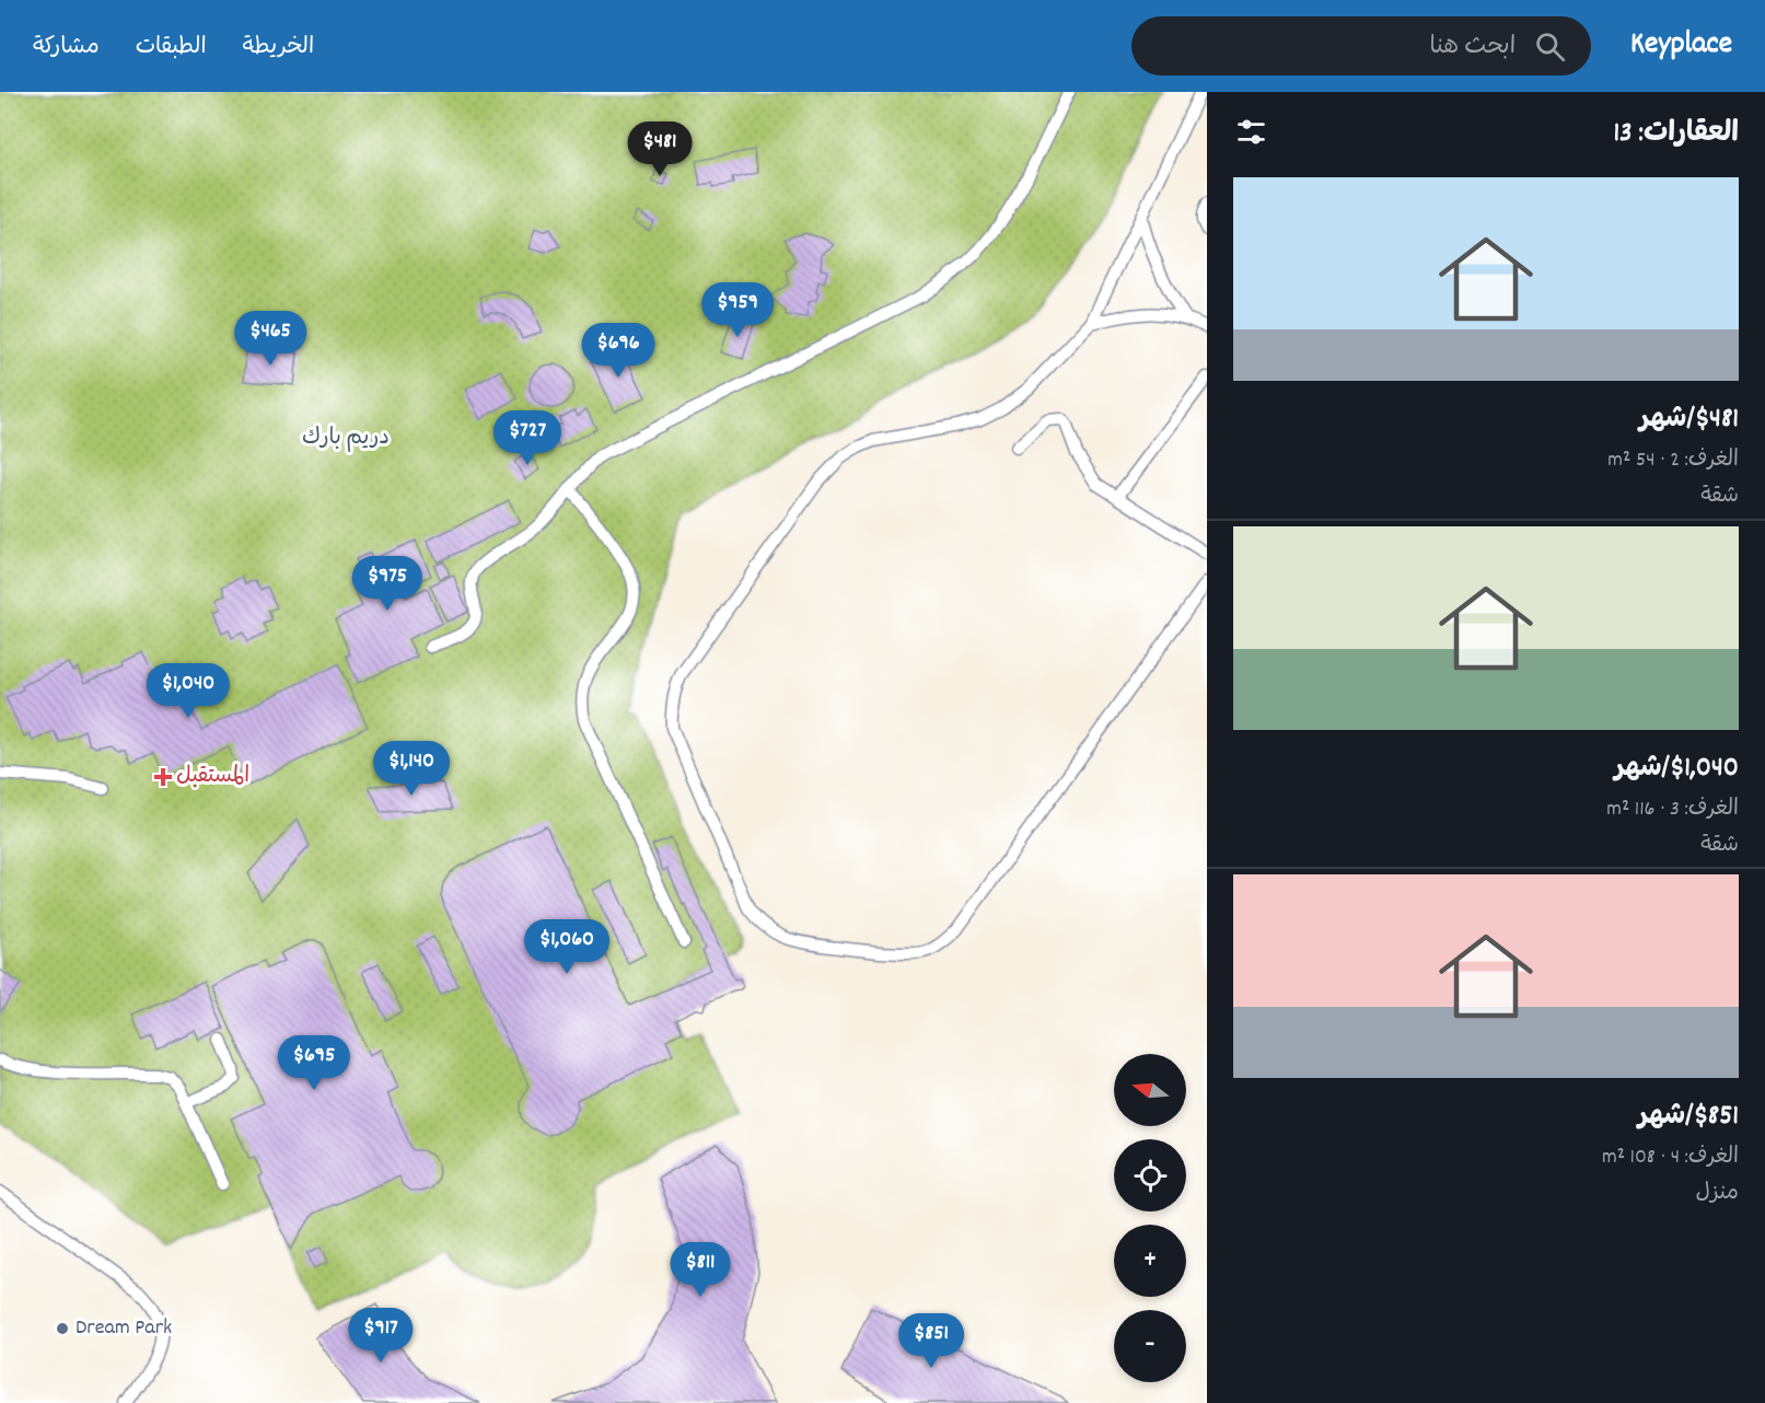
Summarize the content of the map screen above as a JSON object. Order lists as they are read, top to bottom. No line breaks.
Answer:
{"parks":["دريم بارك"],"places":{"health":["المستقبل"],"other":["Dream Park"]},"north":"left","page":{"header":"Keyplace","search":"ابحث هنا","nav":["الخريطة","الطبقات","مشاركة"],"heading":"العقارات: 13","price":["$481","$959","$465","$696","$727","$975","$1,040","$1,140","$1,060","$695","$811","$917","$851"],"list":[{"name":"$481/شهر","note":"الغرف: 2 · 54 m² · شقة"},{"name":"$1,040/شهر","note":"الغرف: 3 · 116 m² · شقة"},{"name":"$851/شهر","note":"الغرف: 4 · 108 m² · منزل"}],"map_buttons":["+","−"]}}
